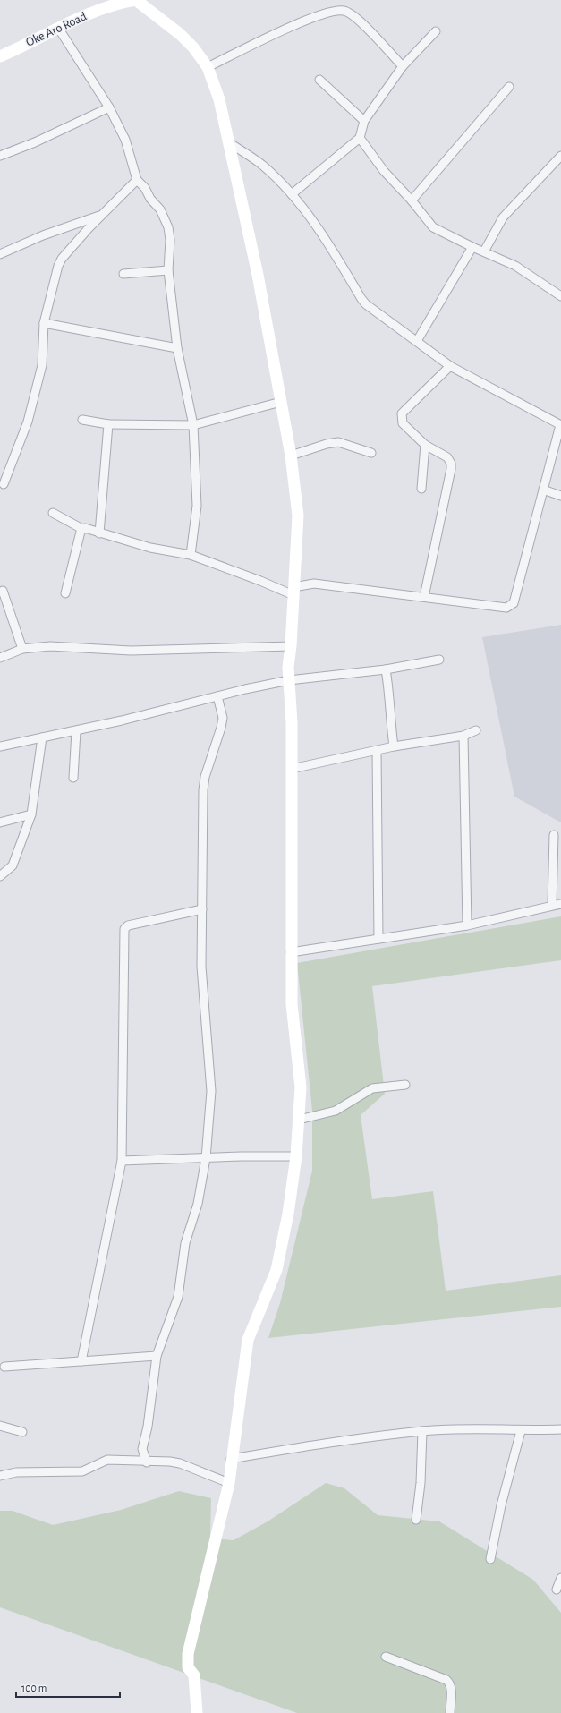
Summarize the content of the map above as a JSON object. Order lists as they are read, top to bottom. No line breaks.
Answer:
{"streets":{"street":["Oke Aro Road"]},"scale_bar":"100 m"}
